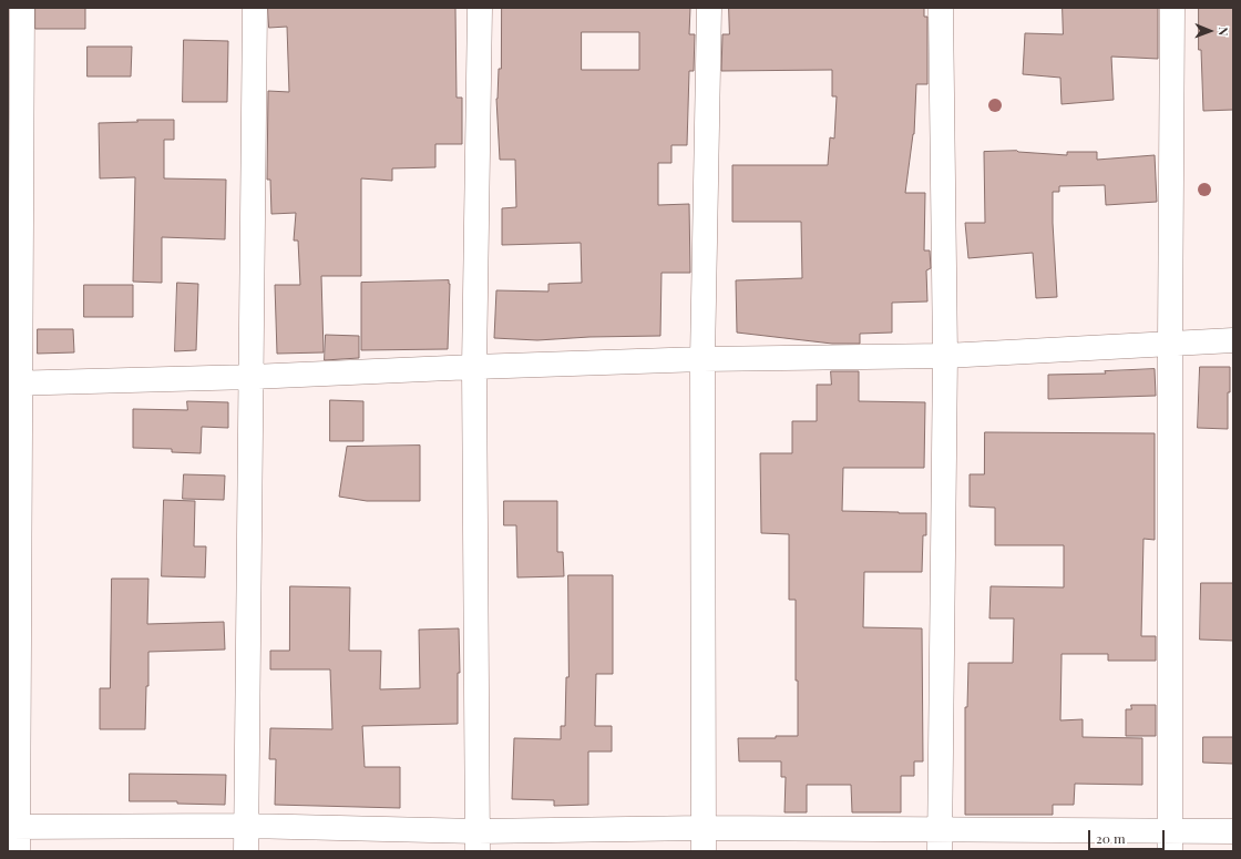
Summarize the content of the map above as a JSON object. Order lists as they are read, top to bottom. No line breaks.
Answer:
{"scale_bar":"20 m","north":"right"}
